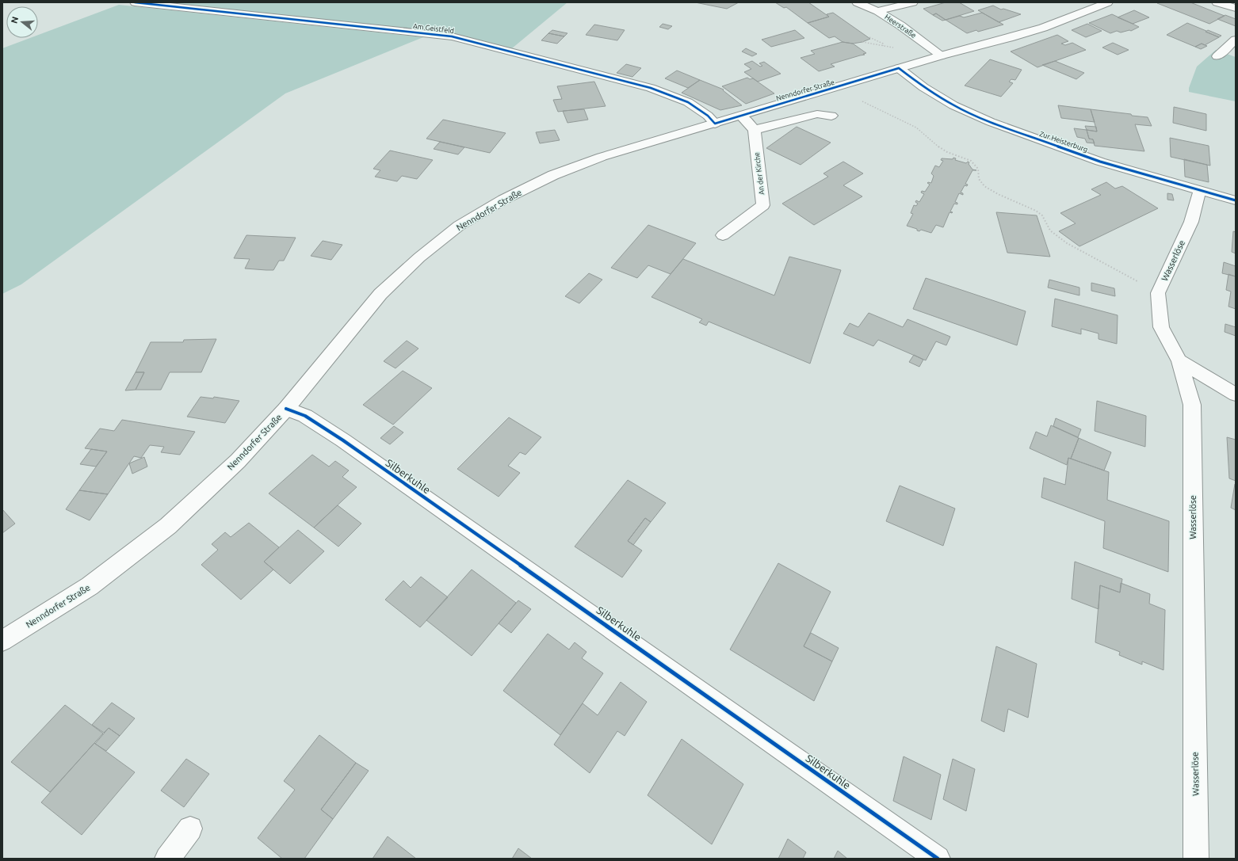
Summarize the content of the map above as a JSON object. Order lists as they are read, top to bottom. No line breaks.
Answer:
{"streets":{"street":["Heerstraße","Am Geistfeld","Nenndorfer Straße","Zur Heisterburg","An der Kirche","Wasserlöse","Silberkuhle"]},"crossings":[["Heerstraße","Nenndorfer Straße"],["Am Geistfeld","Nenndorfer Straße"],["Nenndorfer Straße","Zur Heisterburg"],["Nenndorfer Straße","Silberkuhle"],["Zur Heisterburg","Wasserlöse"]],"north":"left"}
